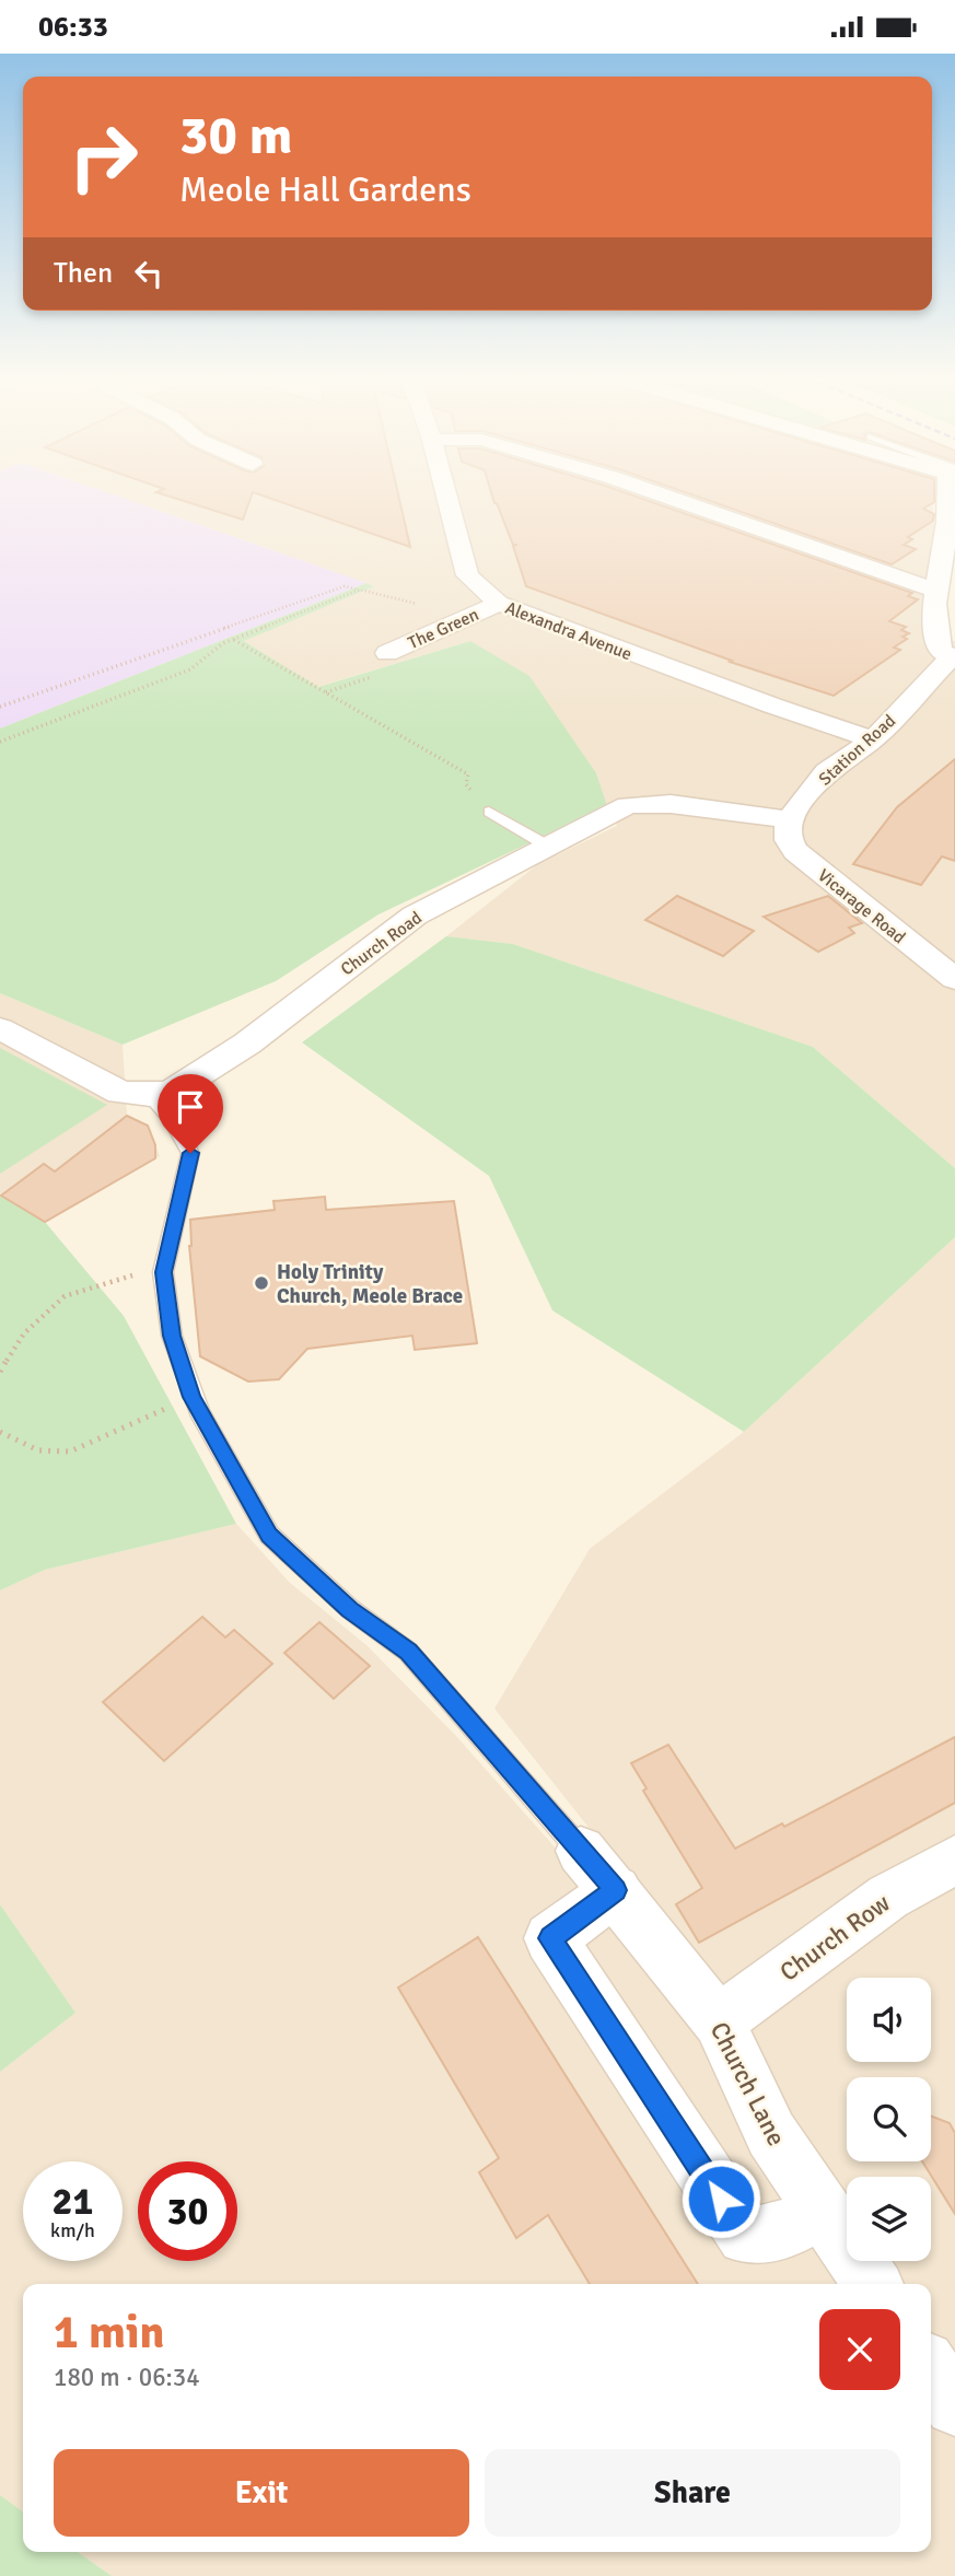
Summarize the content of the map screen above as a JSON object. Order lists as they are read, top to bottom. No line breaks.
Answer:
{"streets":{"street":["The Green","Alexandra Avenue","Station Road","Vicarage Road","Church Road","Church Row","Church Lane"]},"crossings":[["The Green","Alexandra Avenue"],["Alexandra Avenue","Station Road"],["Station Road","Vicarage Road"],["Station Road","Church Road"],["Vicarage Road","Church Road"],["Church Row","Church Lane"]],"places":["Holy Trinity Church, Meole Brace"],"page":{"status":"06:33","turn":["30 m","Meole Hall Gardens"],"then":"Then","speed":"21 km/h","limit":"30","heading":["1 min","180 m · 06:34"],"buttons":["Exit","Share"]}}
